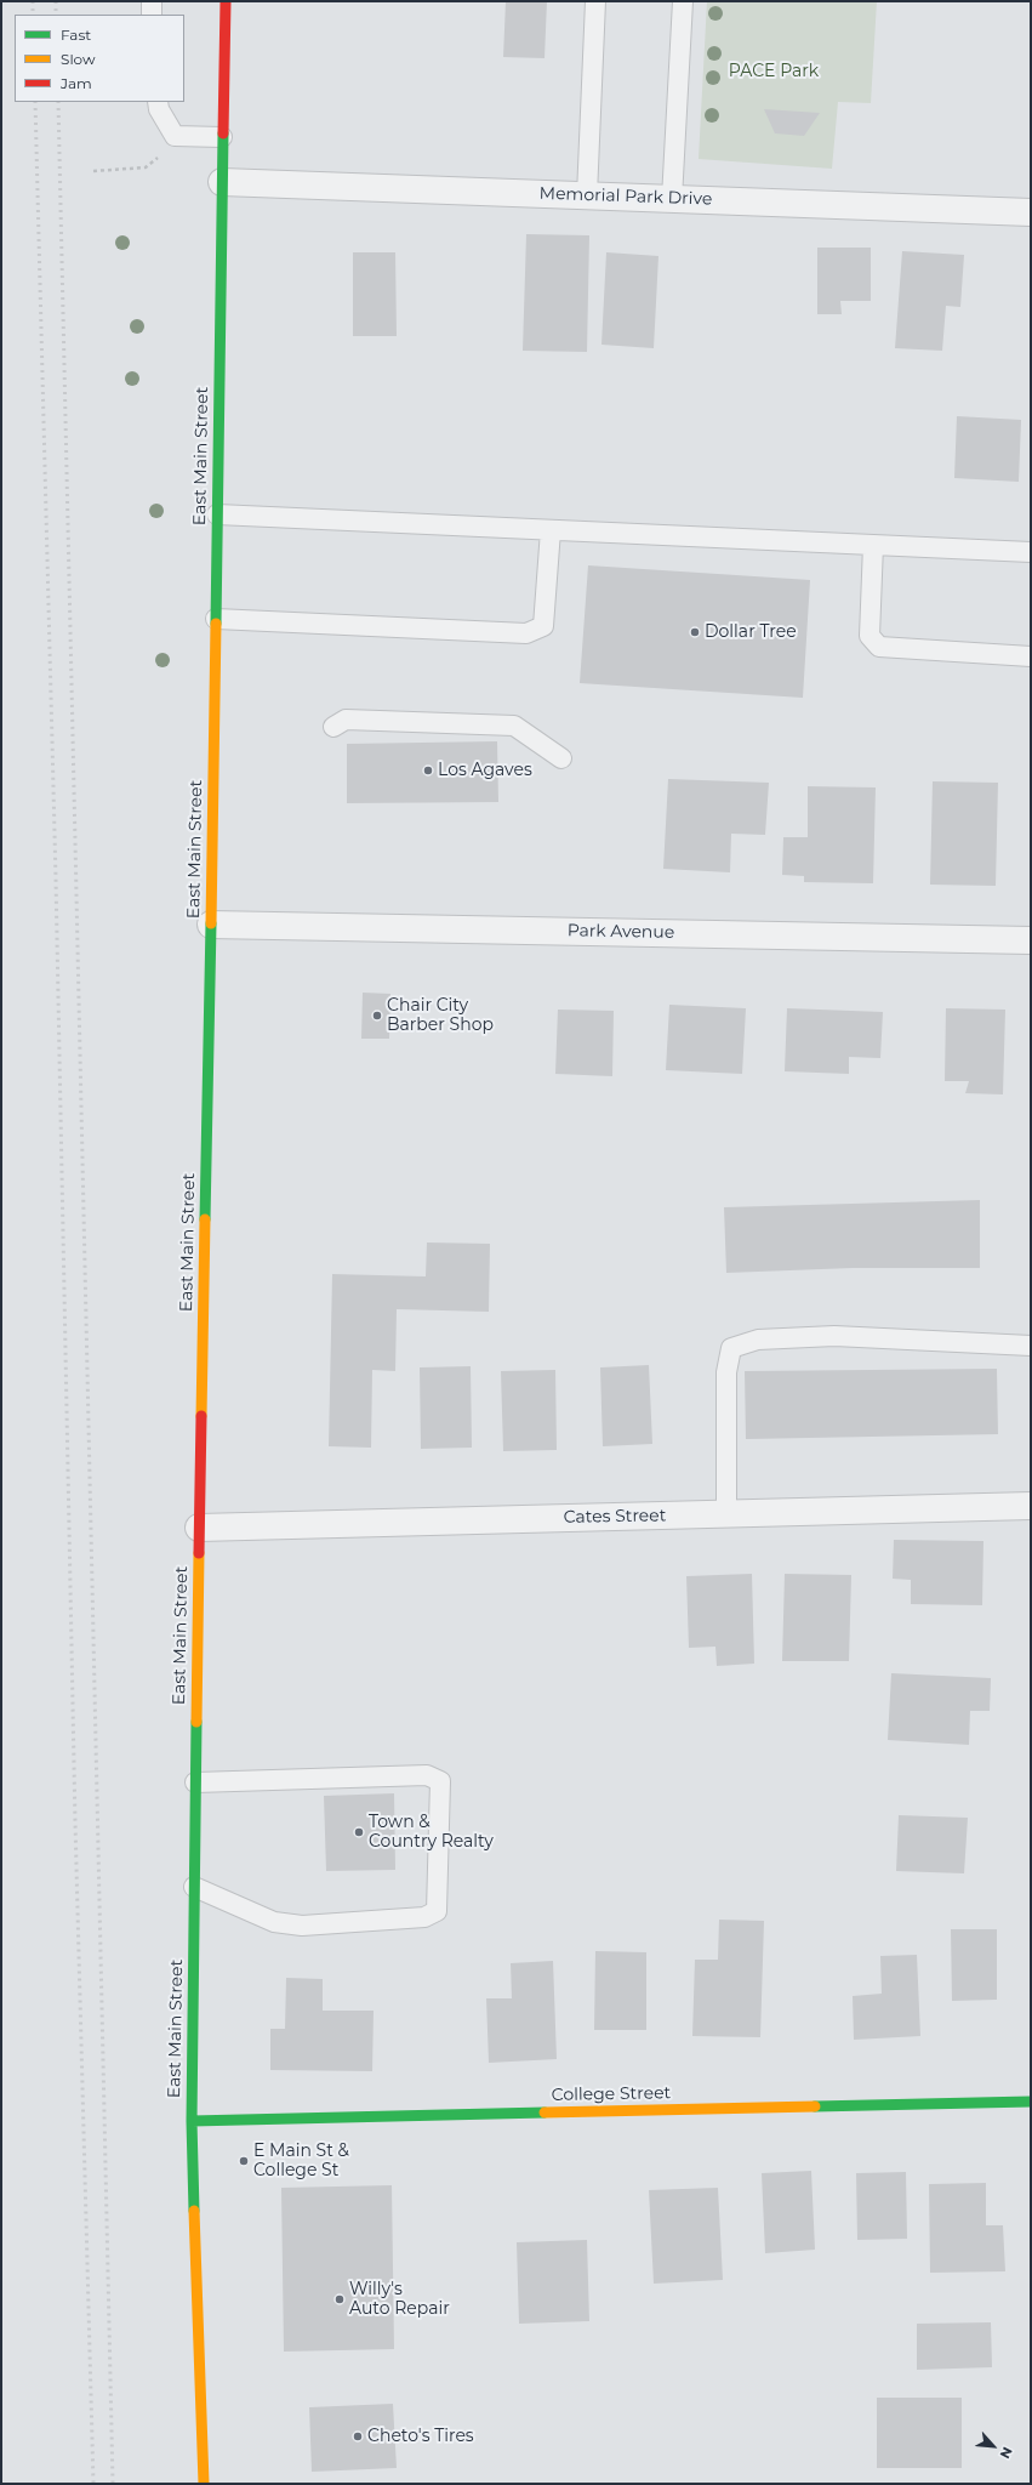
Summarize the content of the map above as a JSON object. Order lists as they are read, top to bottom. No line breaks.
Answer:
{"streets":{"main road":["East Main Street","College Street"],"street":["Memorial Park Drive","Park Avenue","Cates Street"]},"crossings":[["Memorial Park Drive","East Main Street"],["East Main Street","Park Avenue"],["East Main Street","Cates Street"],["East Main Street","College Street"]],"parks":["PACE Park"],"places":["Dollar Tree","Los Agaves","Chair City Barber Shop","Town & Country Realty","E Main St & College St","Willy's Auto Repair","Cheto's Tires"],"legend":["Fast","Slow","Jam"],"north":"bottom right"}
